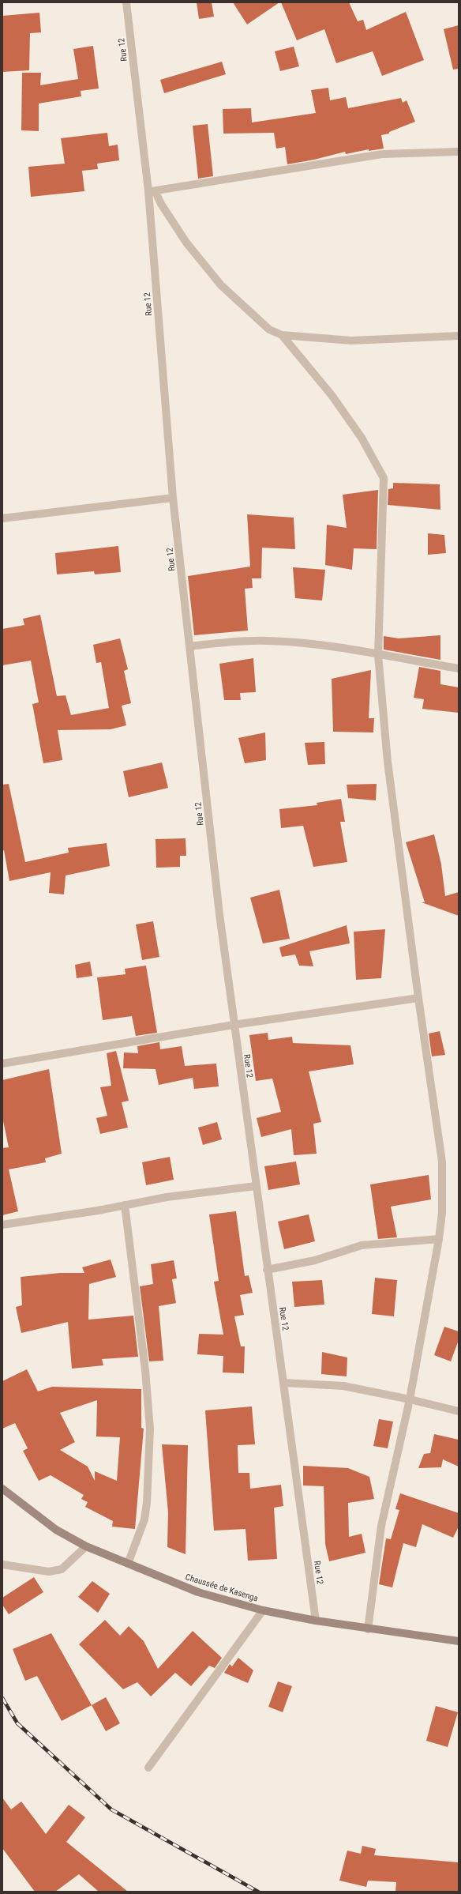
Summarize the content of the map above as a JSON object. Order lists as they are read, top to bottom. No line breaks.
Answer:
{"streets":{"main road":["Chaussée de Kasenga"],"street":["Rue 12"]},"crossings":[["Rue 12","Chaussée de Kasenga"]]}
